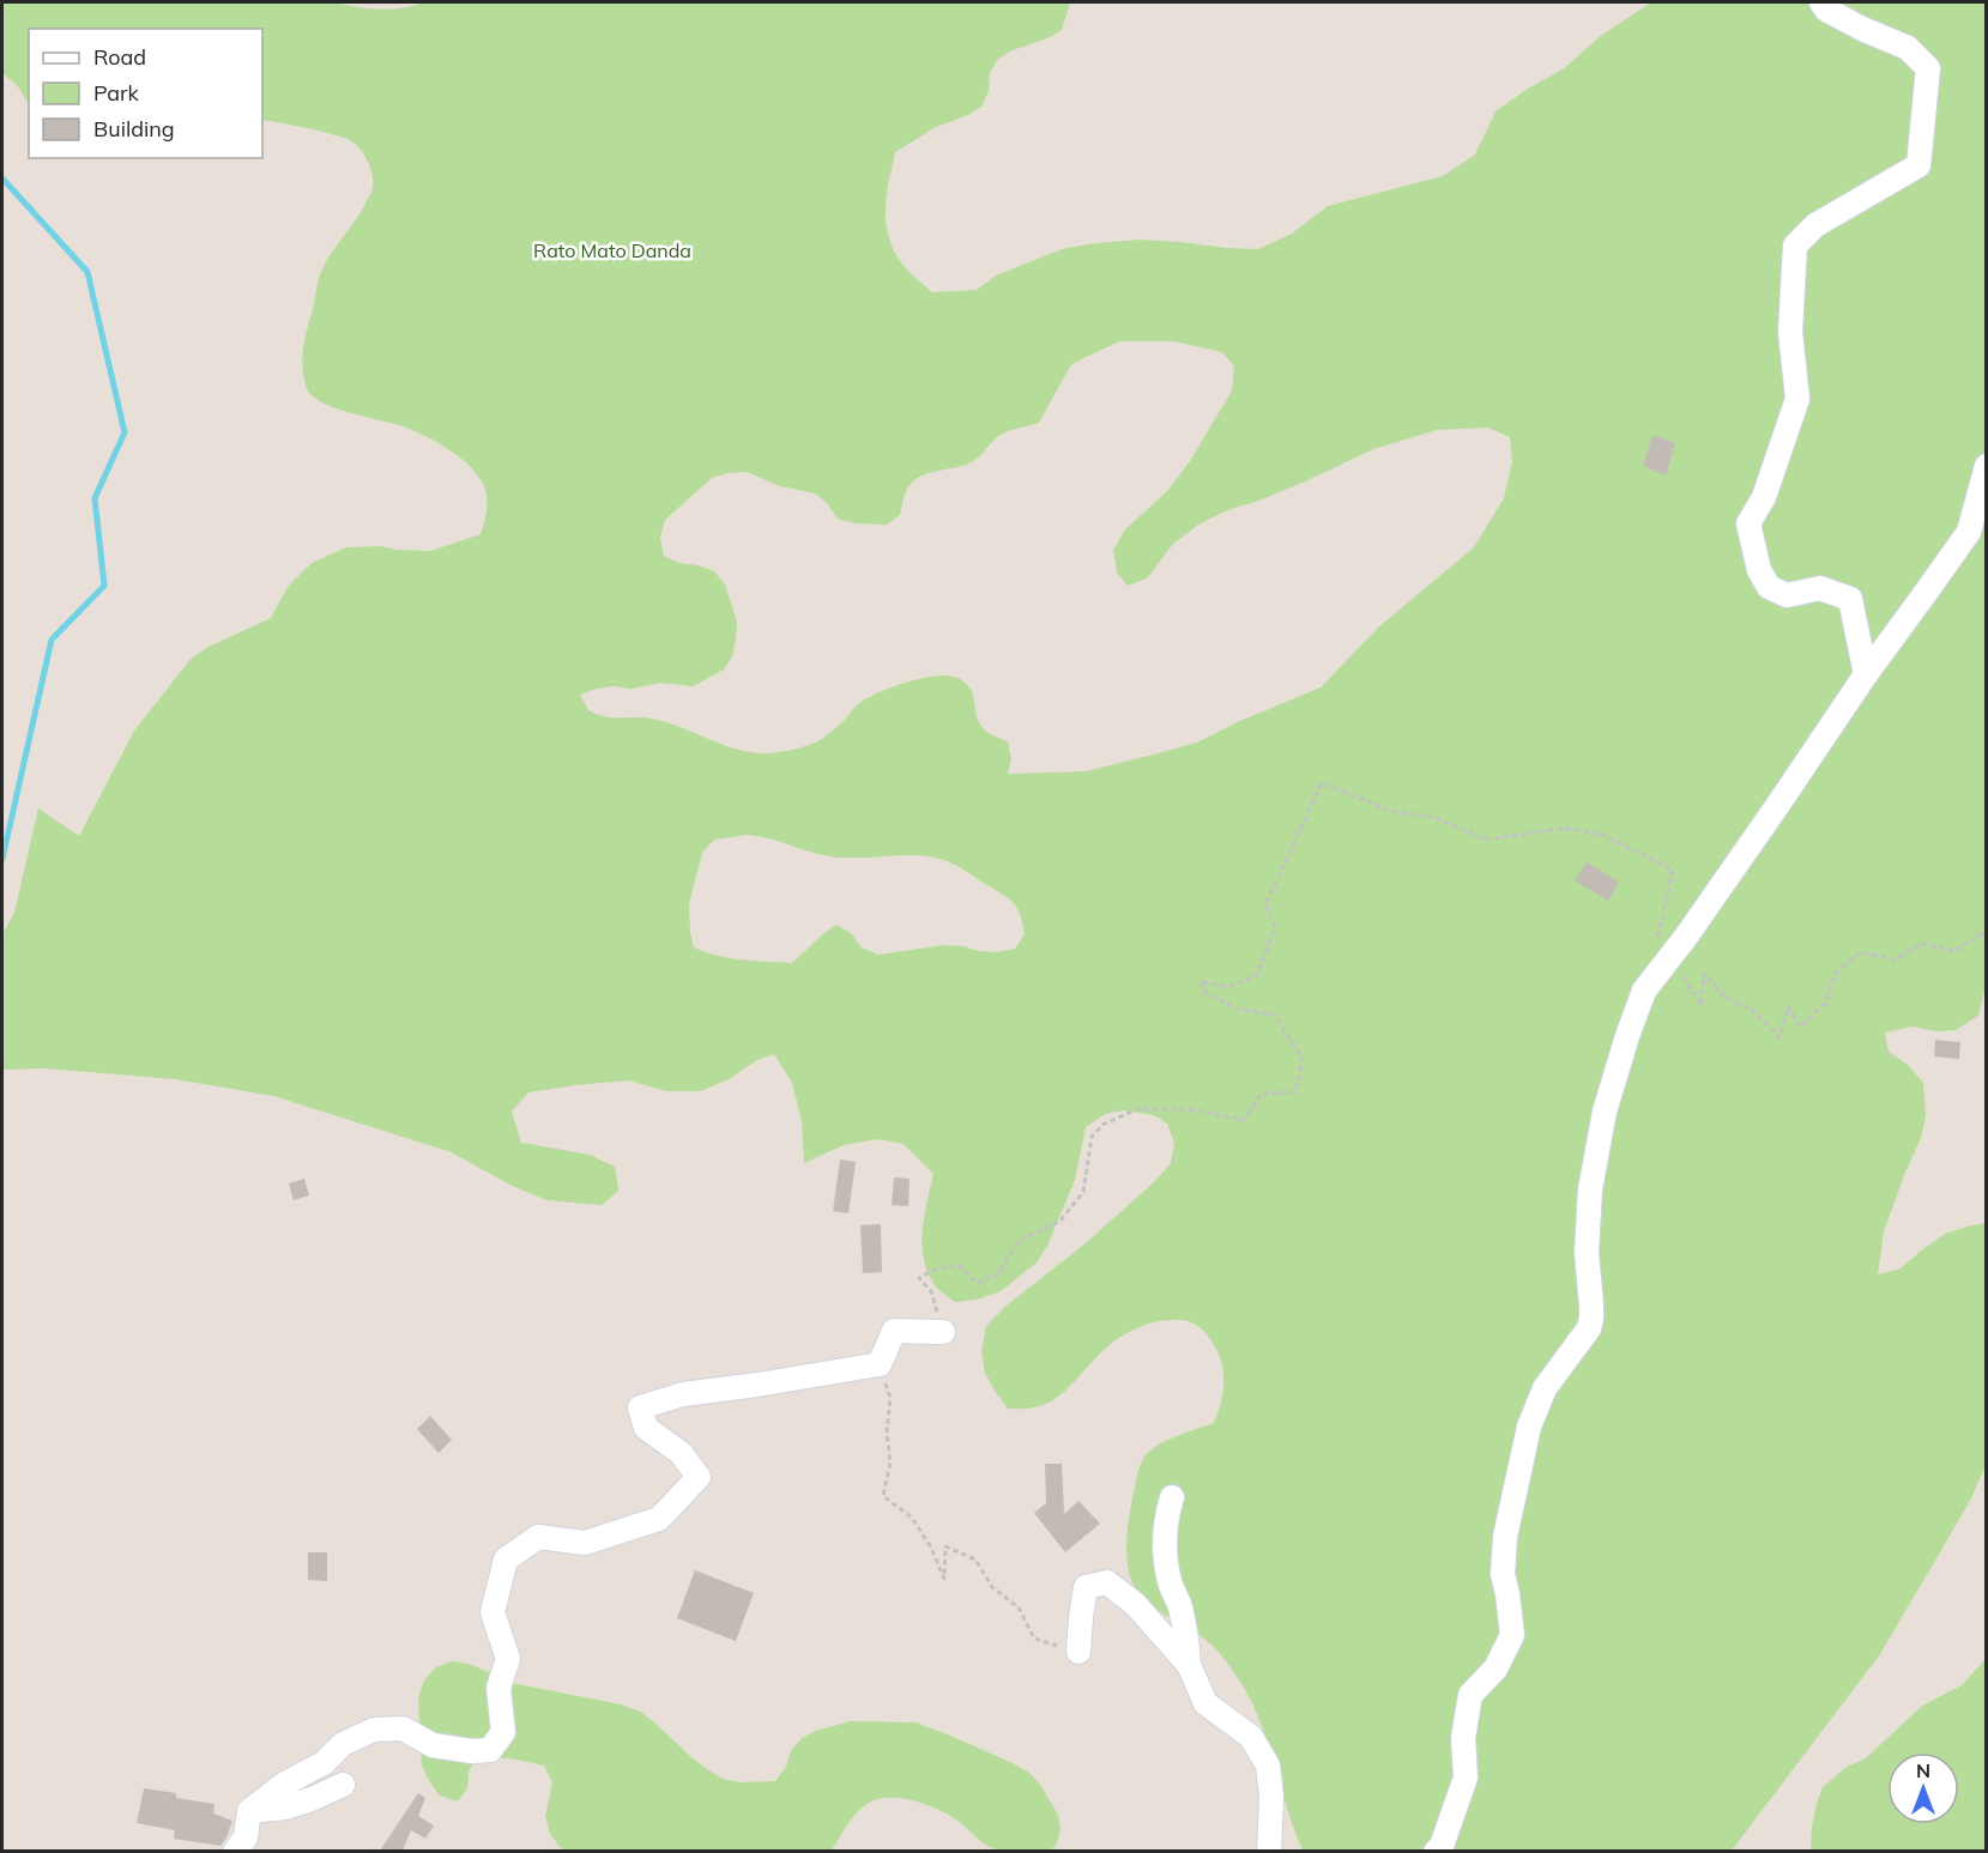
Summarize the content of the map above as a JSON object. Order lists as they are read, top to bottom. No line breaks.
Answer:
{"parks":["Rato Mato Danda"],"legend":["Road","Park","Building"],"north":"top"}
